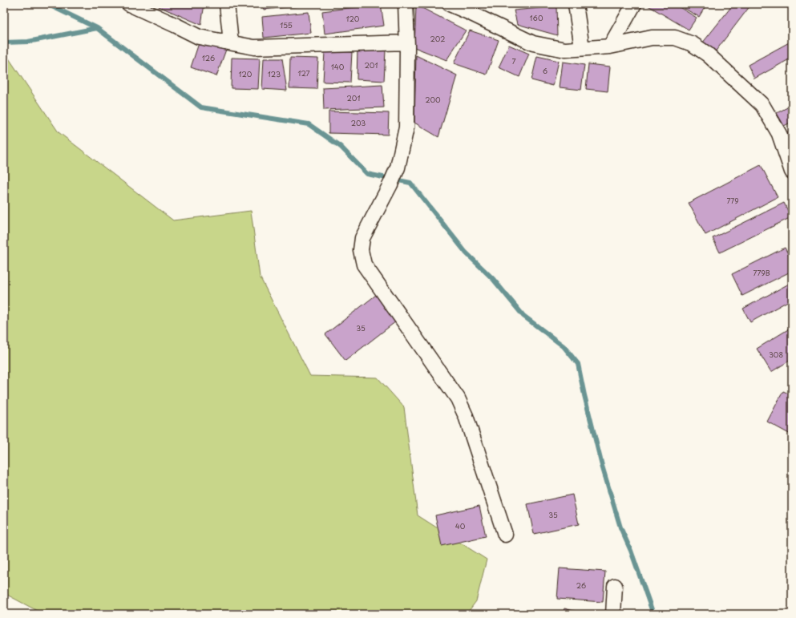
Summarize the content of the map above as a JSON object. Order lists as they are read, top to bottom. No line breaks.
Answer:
{"house_numbers":["160","120","155","202","126","7","201","140","6","127","120","123","201","200","203","779","779B","35","308","35","40","26"]}
